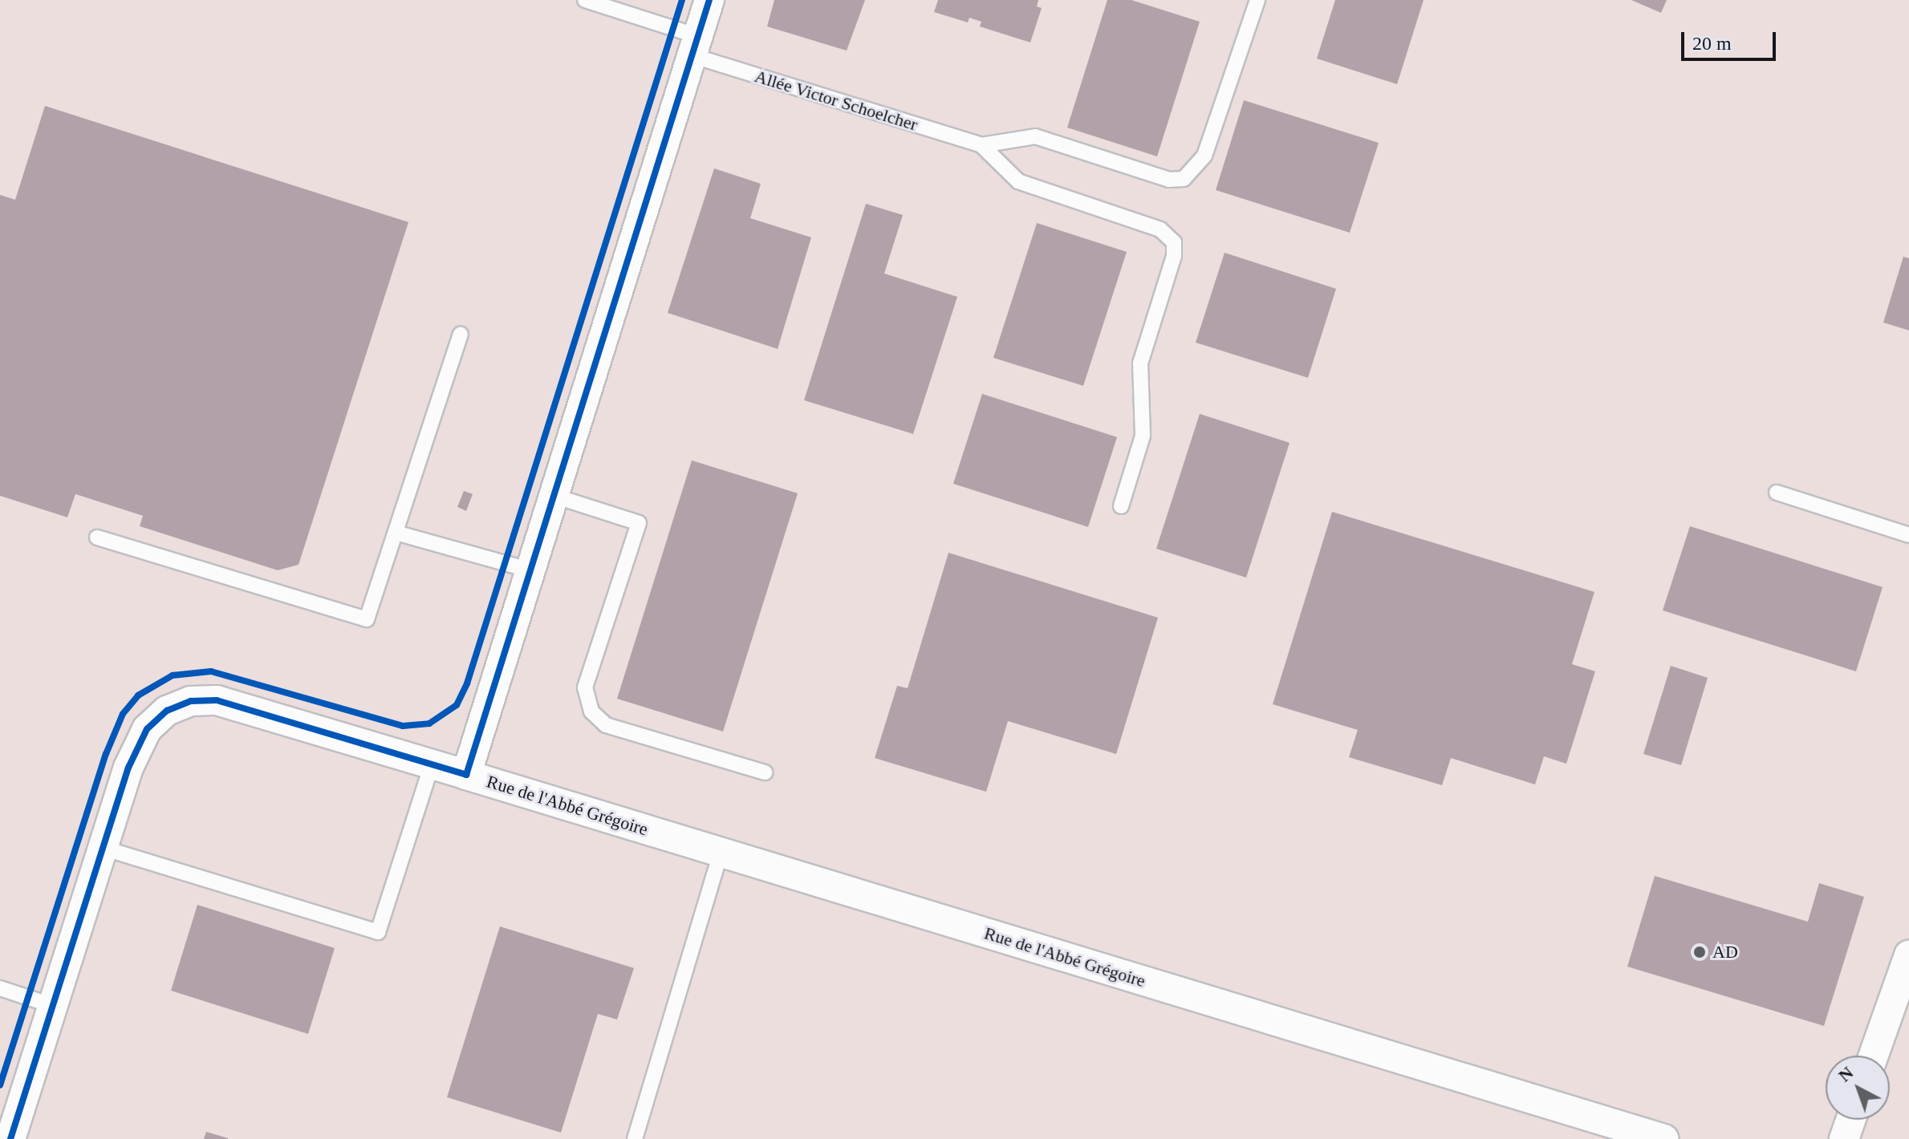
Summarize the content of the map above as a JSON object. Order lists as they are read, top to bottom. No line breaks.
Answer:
{"streets":{"street":["Rue de l'Abbé Grégoire"],"lane":["Allée Victor Schoelcher"]},"crossings":[["Allée Victor Schoelcher","Rue de l'Abbé Grégoire"]],"places":["AD"],"scale_bar":"20 m","north":"top left"}
